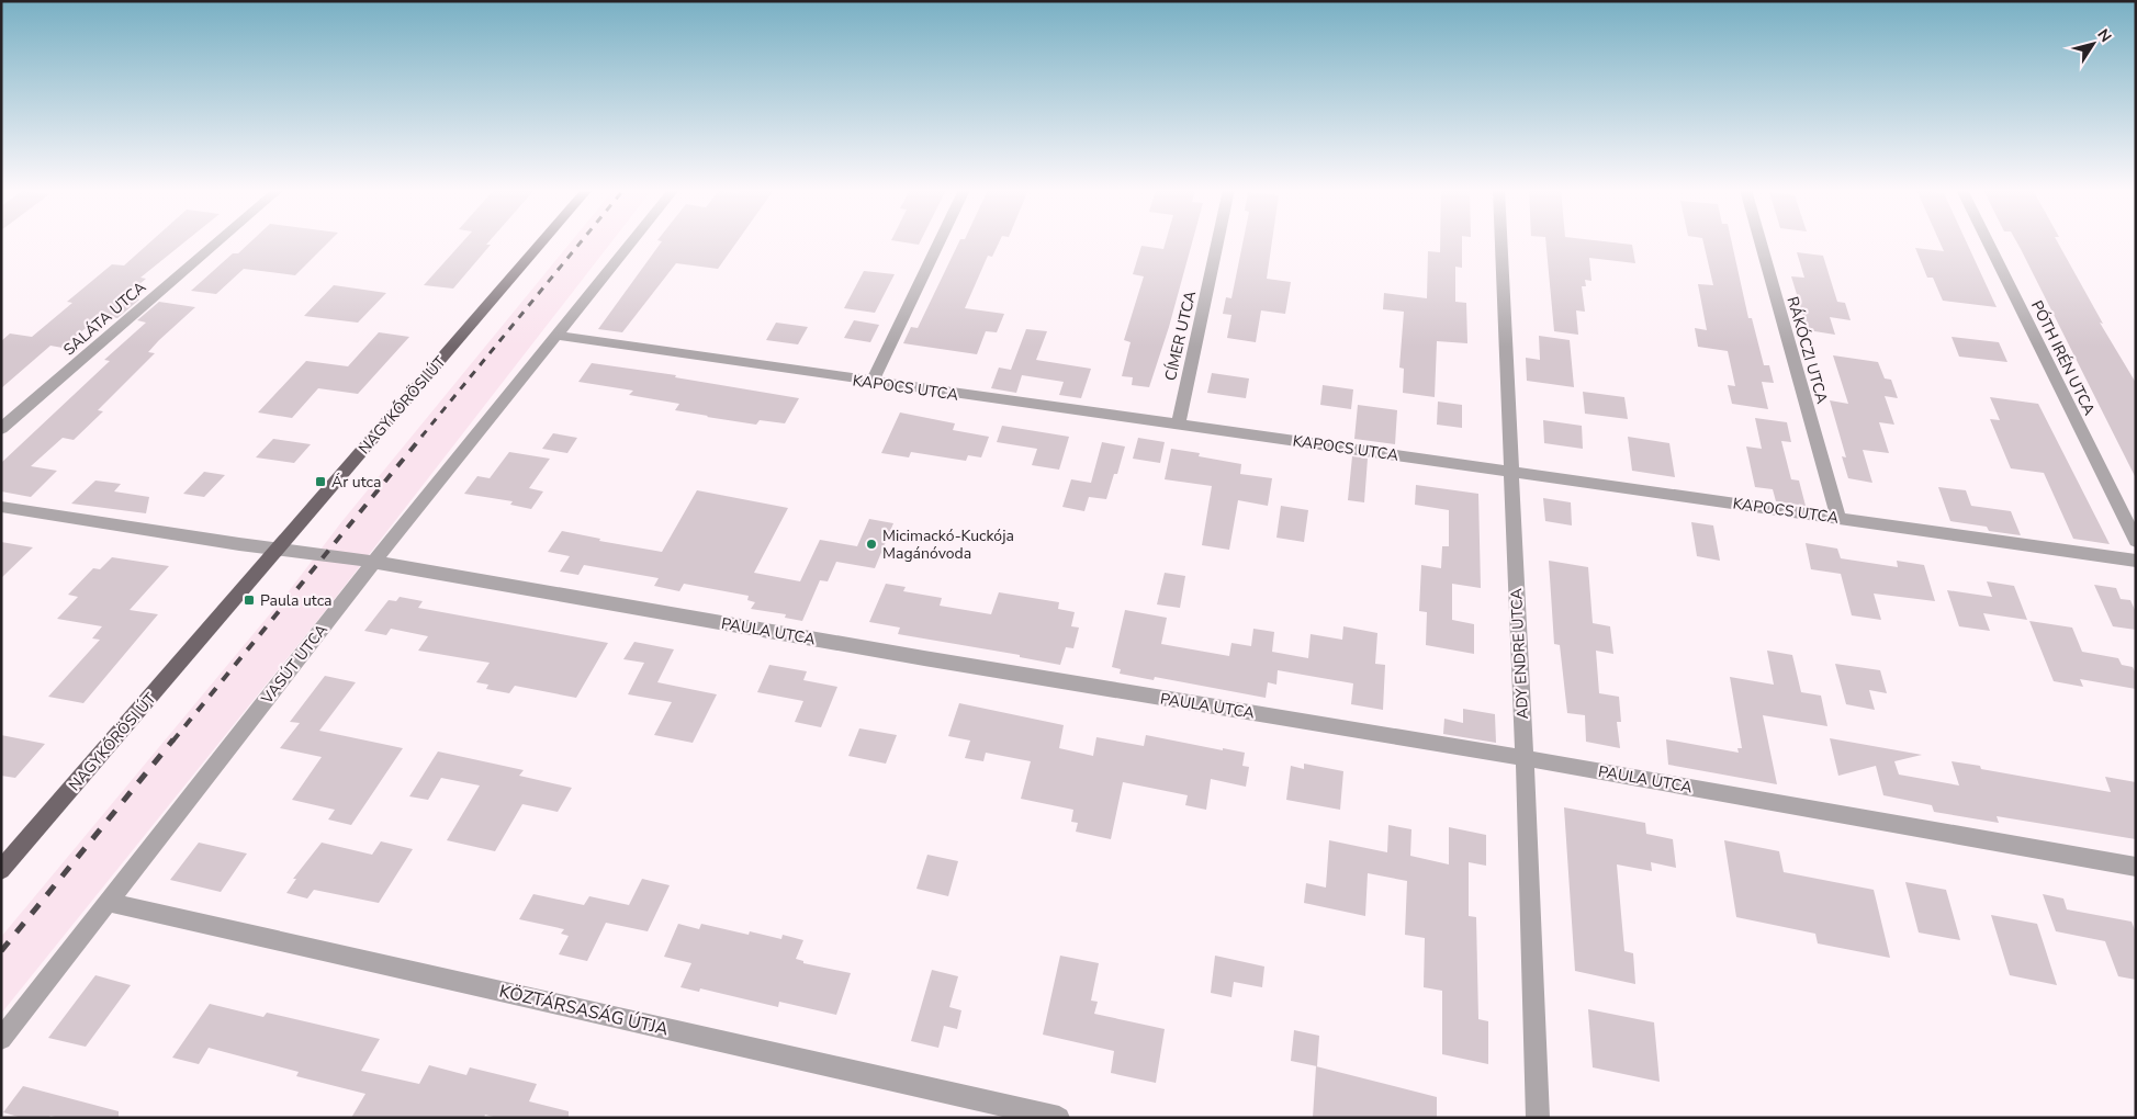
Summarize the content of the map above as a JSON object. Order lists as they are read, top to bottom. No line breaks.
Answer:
{"streets":{"main road":["NAGYKŐRÖSI ÚT"],"street":["SALÁTA UTCA","CÍMER UTCA","RÁKÓCZI UTCA","PÓTH IRÉN UTCA","KAPOCS UTCA","PAULA UTCA","ADY ENDRE UTCA","VASÚT UTCA","KÖZTÁRSASÁG ÚTJA"]},"crossings":[["CÍMER UTCA","KAPOCS UTCA"],["RÁKÓCZI UTCA","KAPOCS UTCA"],["KAPOCS UTCA","ADY ENDRE UTCA"],["KAPOCS UTCA","VASÚT UTCA"],["NAGYKŐRÖSI ÚT","PAULA UTCA"],["PAULA UTCA","ADY ENDRE UTCA"],["PAULA UTCA","VASÚT UTCA"],["VASÚT UTCA","KÖZTÁRSASÁG ÚTJA"]],"places":{"transit":["Ár utca","Paula utca"],"other":["Micimackó-Kuckója Magánóvoda"]},"north":"top right"}
